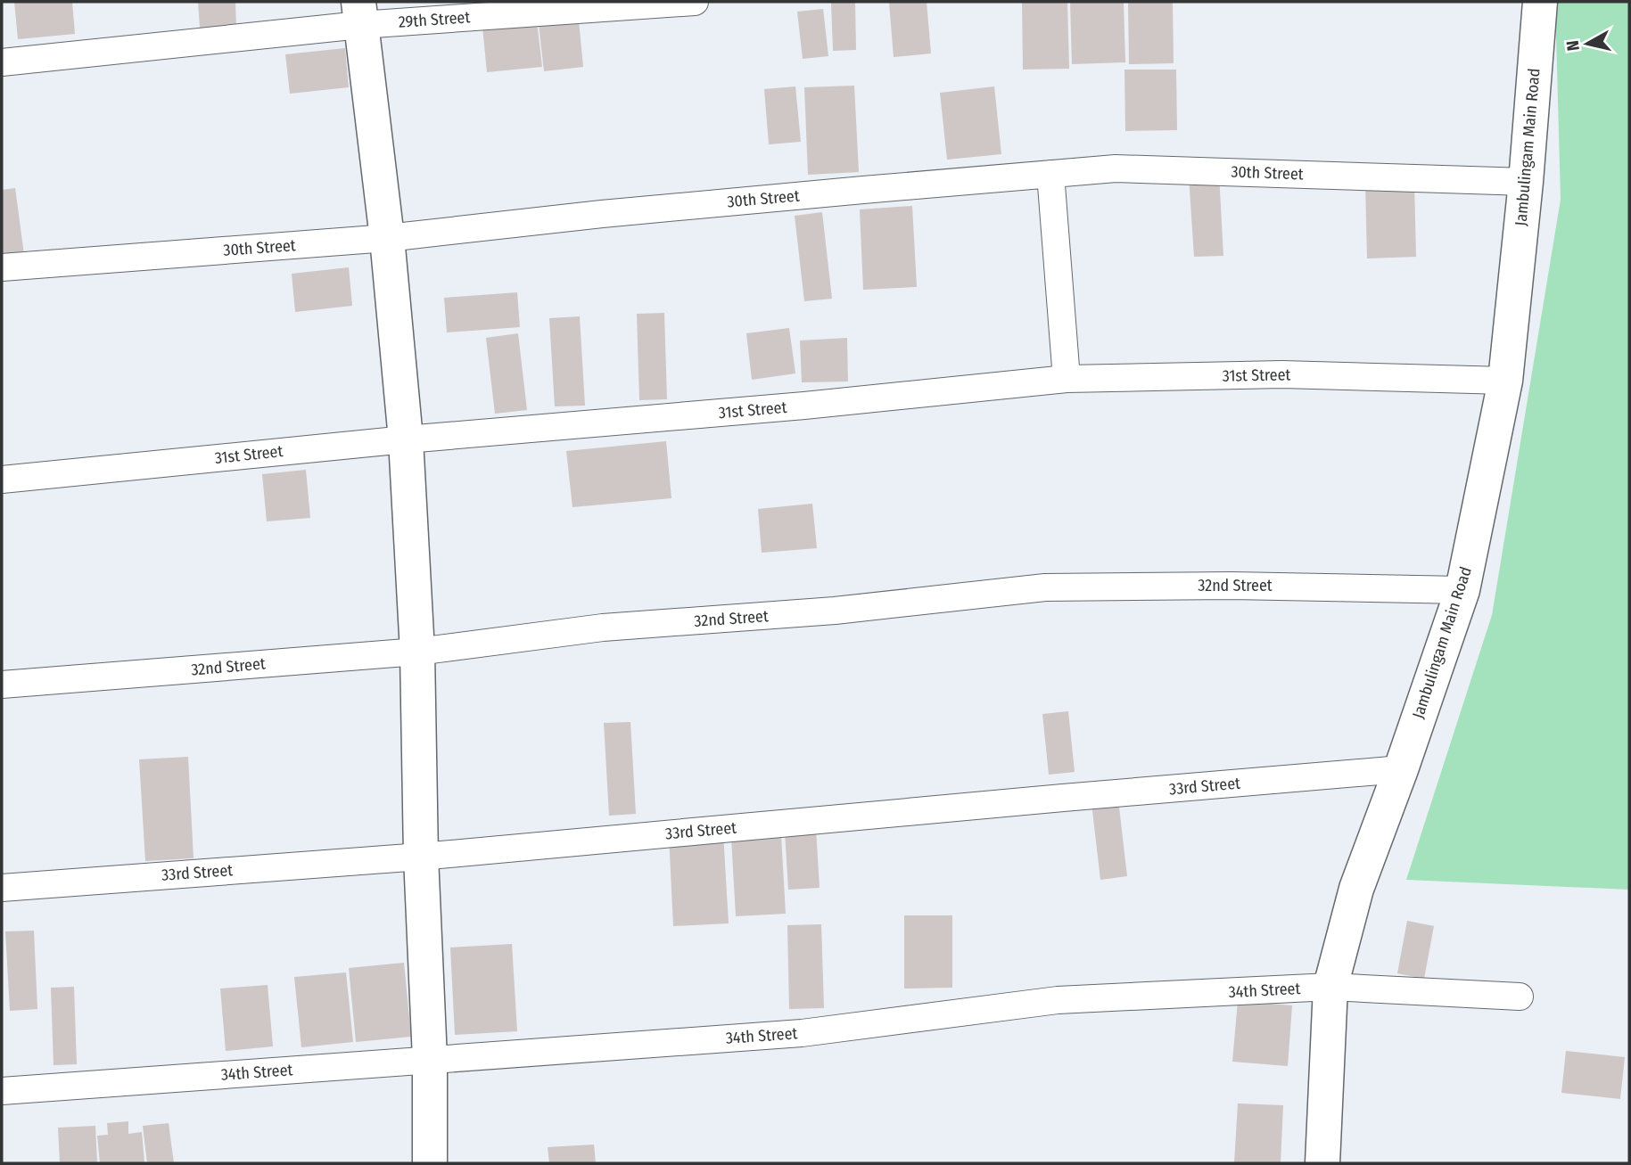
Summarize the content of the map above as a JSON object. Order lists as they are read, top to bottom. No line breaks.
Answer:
{"streets":{"street":["29th Street","Jambulingam Main Road","30th Street","31st Street","32nd Street","33rd Street","34th Street"]},"crossings":[["Jambulingam Main Road","30th Street"],["Jambulingam Main Road","31st Street"],["Jambulingam Main Road","32nd Street"],["Jambulingam Main Road","33rd Street"],["Jambulingam Main Road","34th Street"]],"north":"left"}
